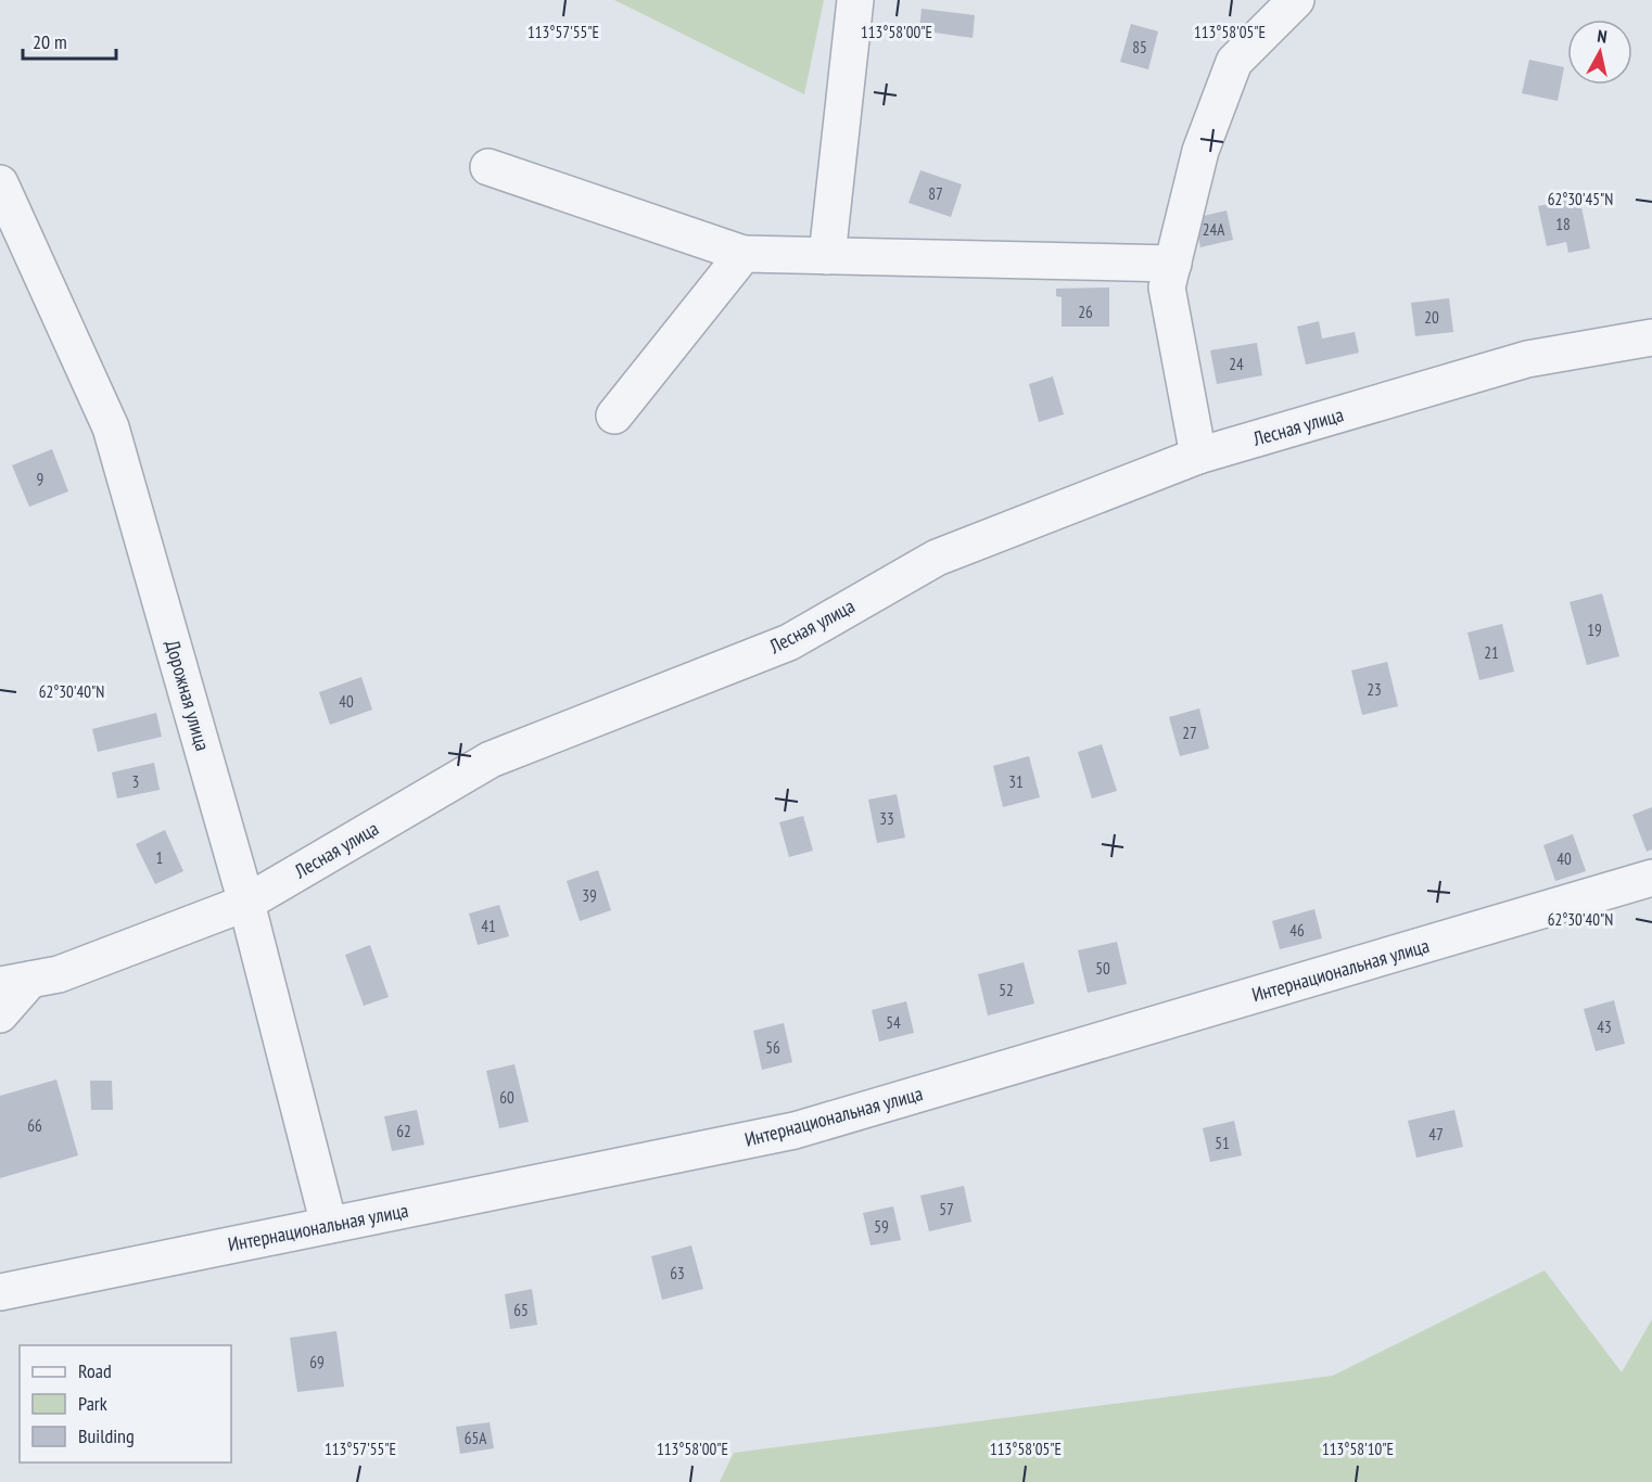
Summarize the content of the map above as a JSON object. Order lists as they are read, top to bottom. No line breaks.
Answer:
{"streets":{"street":["Лесная улица","Дорожная улица","Интернациональная улица"]},"crossings":[["Лесная улица","Дорожная улица"],["Дорожная улица","Интернациональная улица"]],"house_numbers":["85","87","18","24А","26","20","24","9","19","21","23","40","27","3","31","33","1","40","39","41","46","50","52","54","43","56","60","66","62","47","51","57","59","63","65","69","65А"],"legend":["Road","Park","Building"],"scale_bar":"20 m","north":"top","coordinates":["113°57'55\"E","113°58'00\"E","113°58'05\"E","62°30'45\"N","62°30'40\"N","113°58'10\"E"]}
